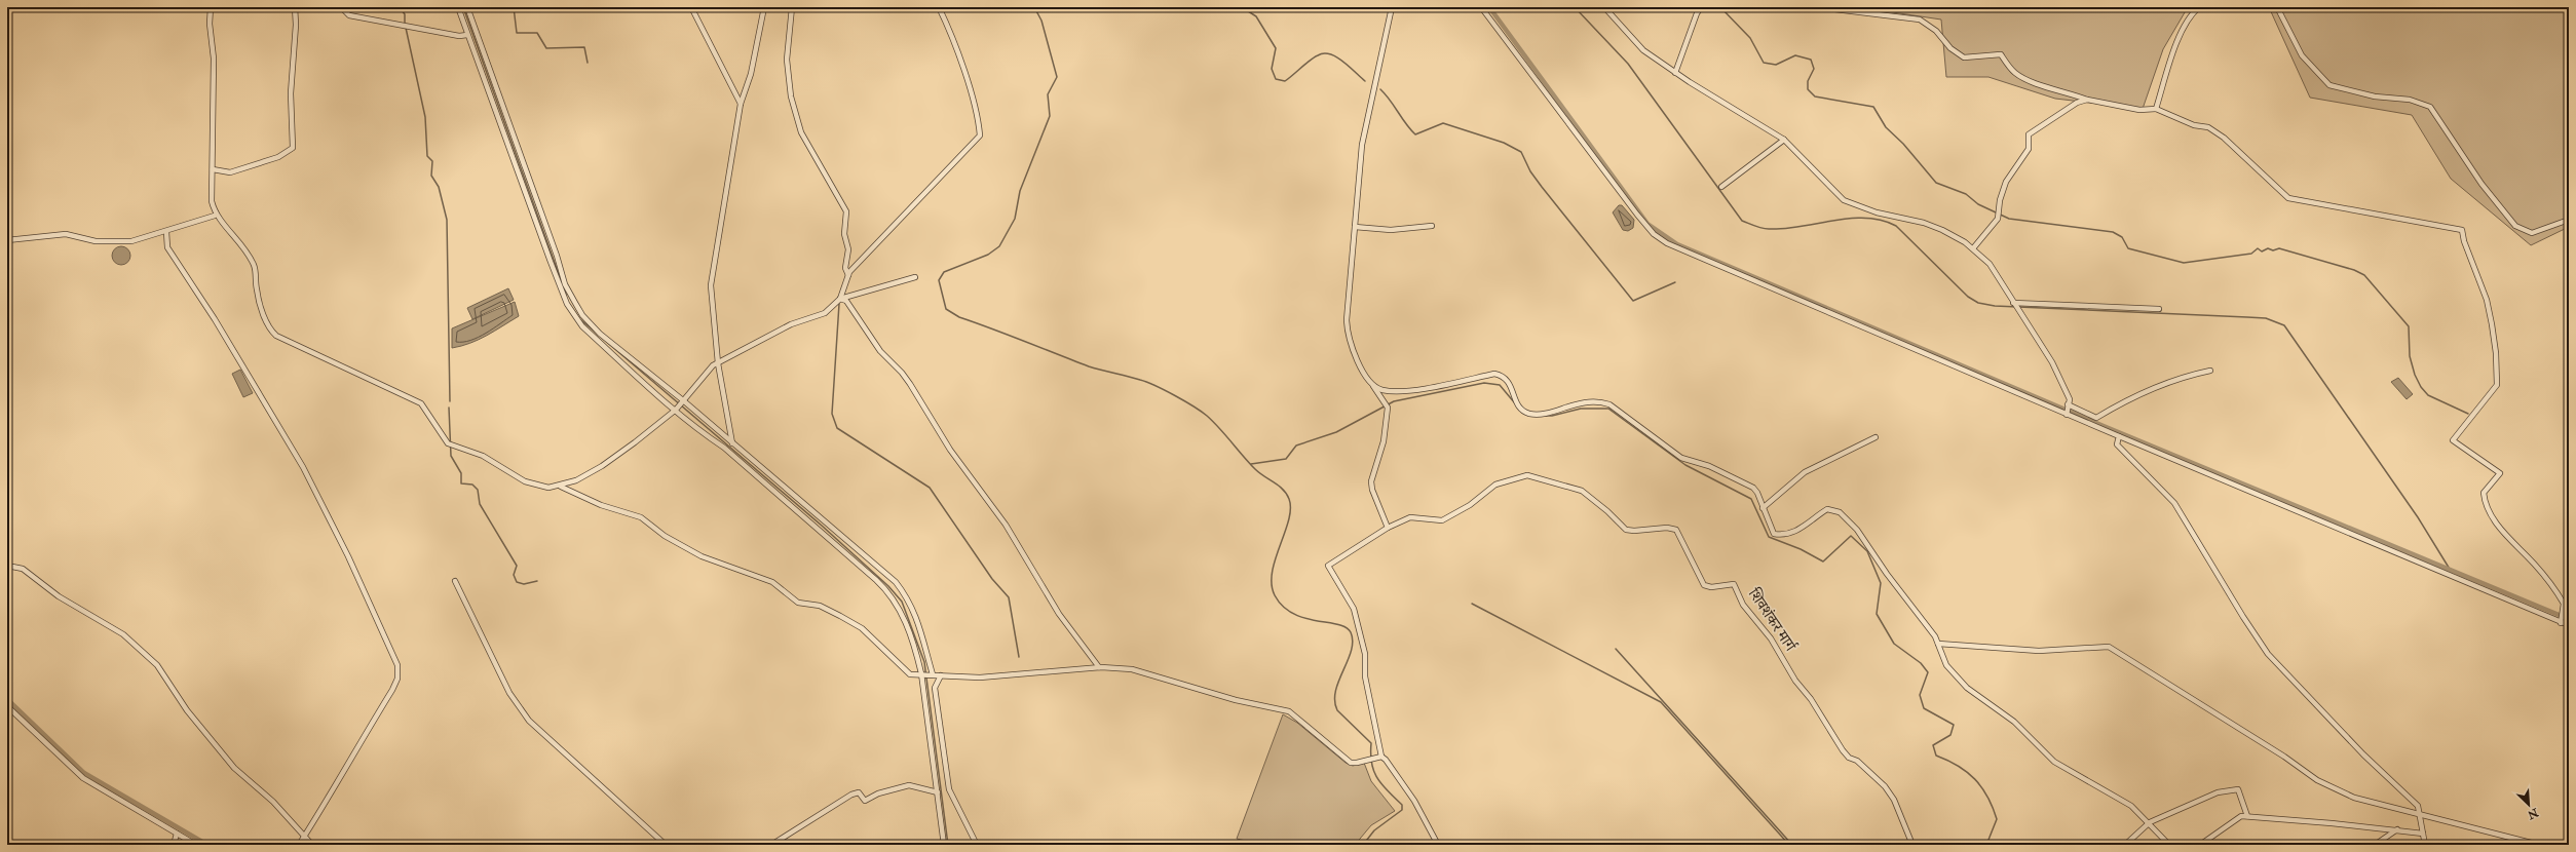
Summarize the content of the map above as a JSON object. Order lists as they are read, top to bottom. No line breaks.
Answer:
{"streets":{"street":["शिवशंकर मार्ग"]},"north":"bottom right"}
